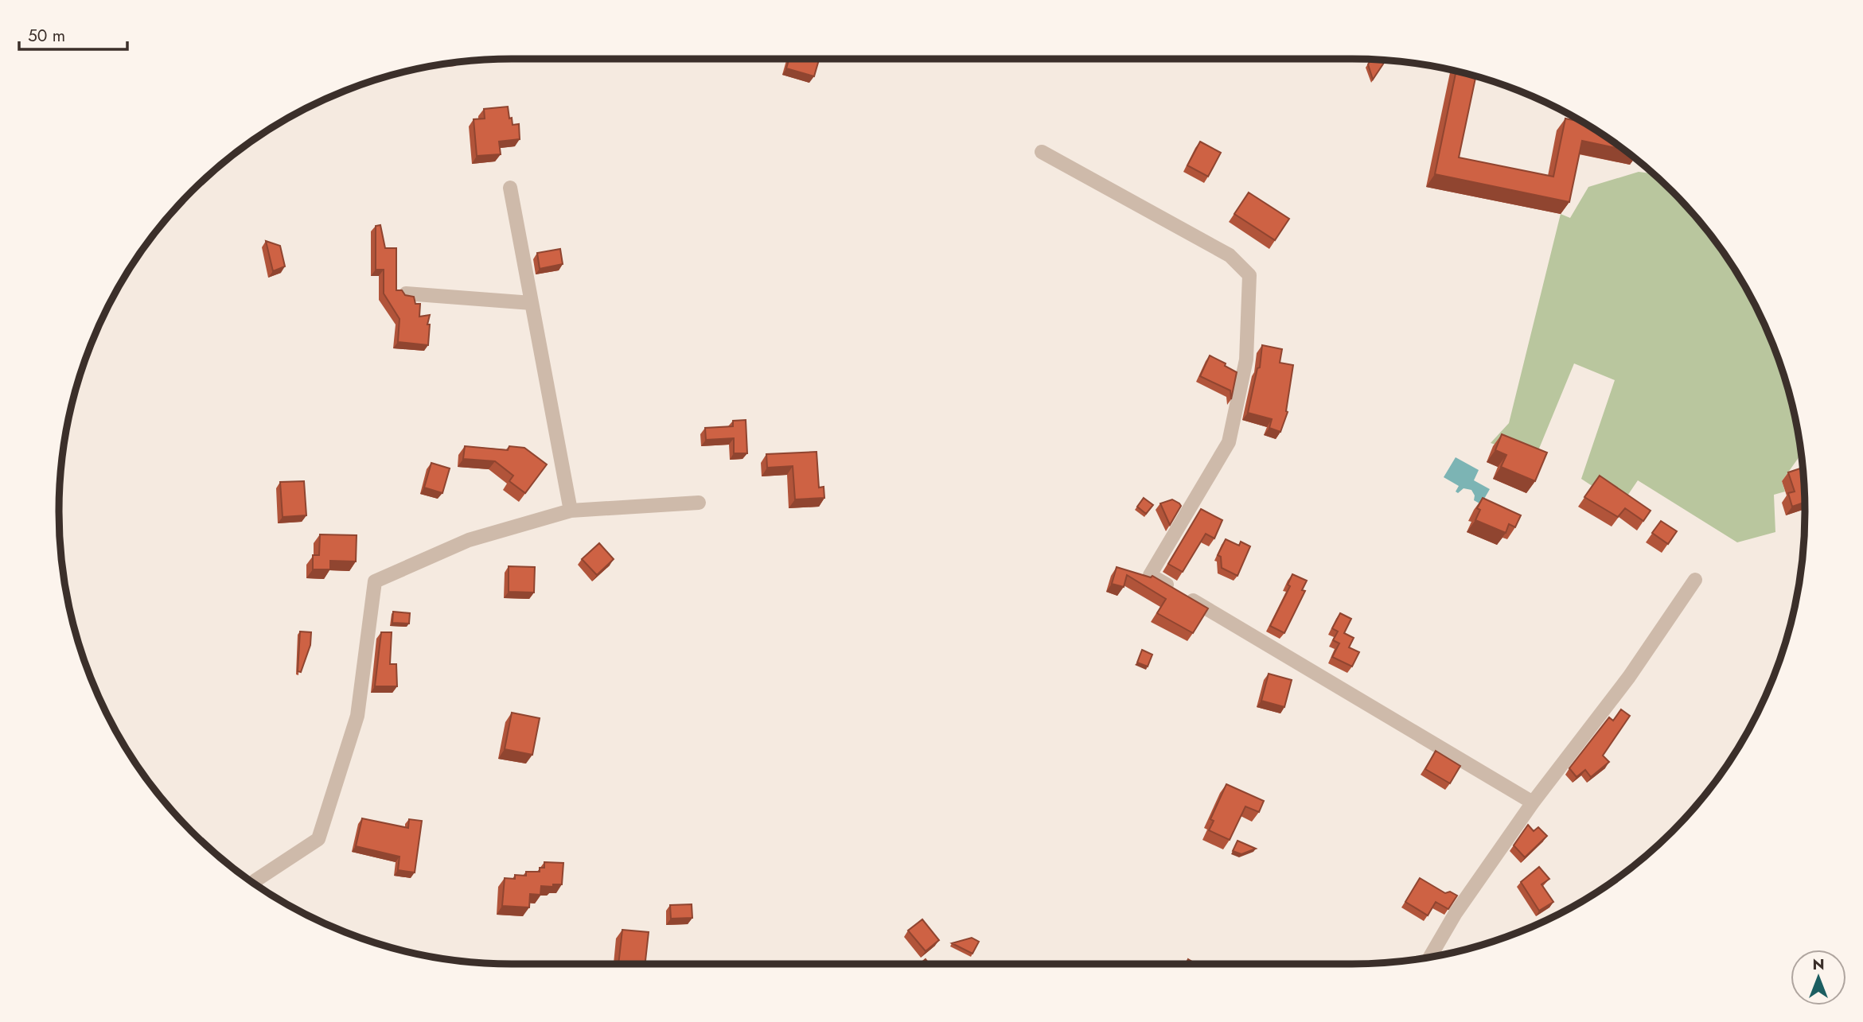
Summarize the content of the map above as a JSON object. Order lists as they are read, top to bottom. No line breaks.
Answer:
{"scale_bar":"50 m","north":"top"}
